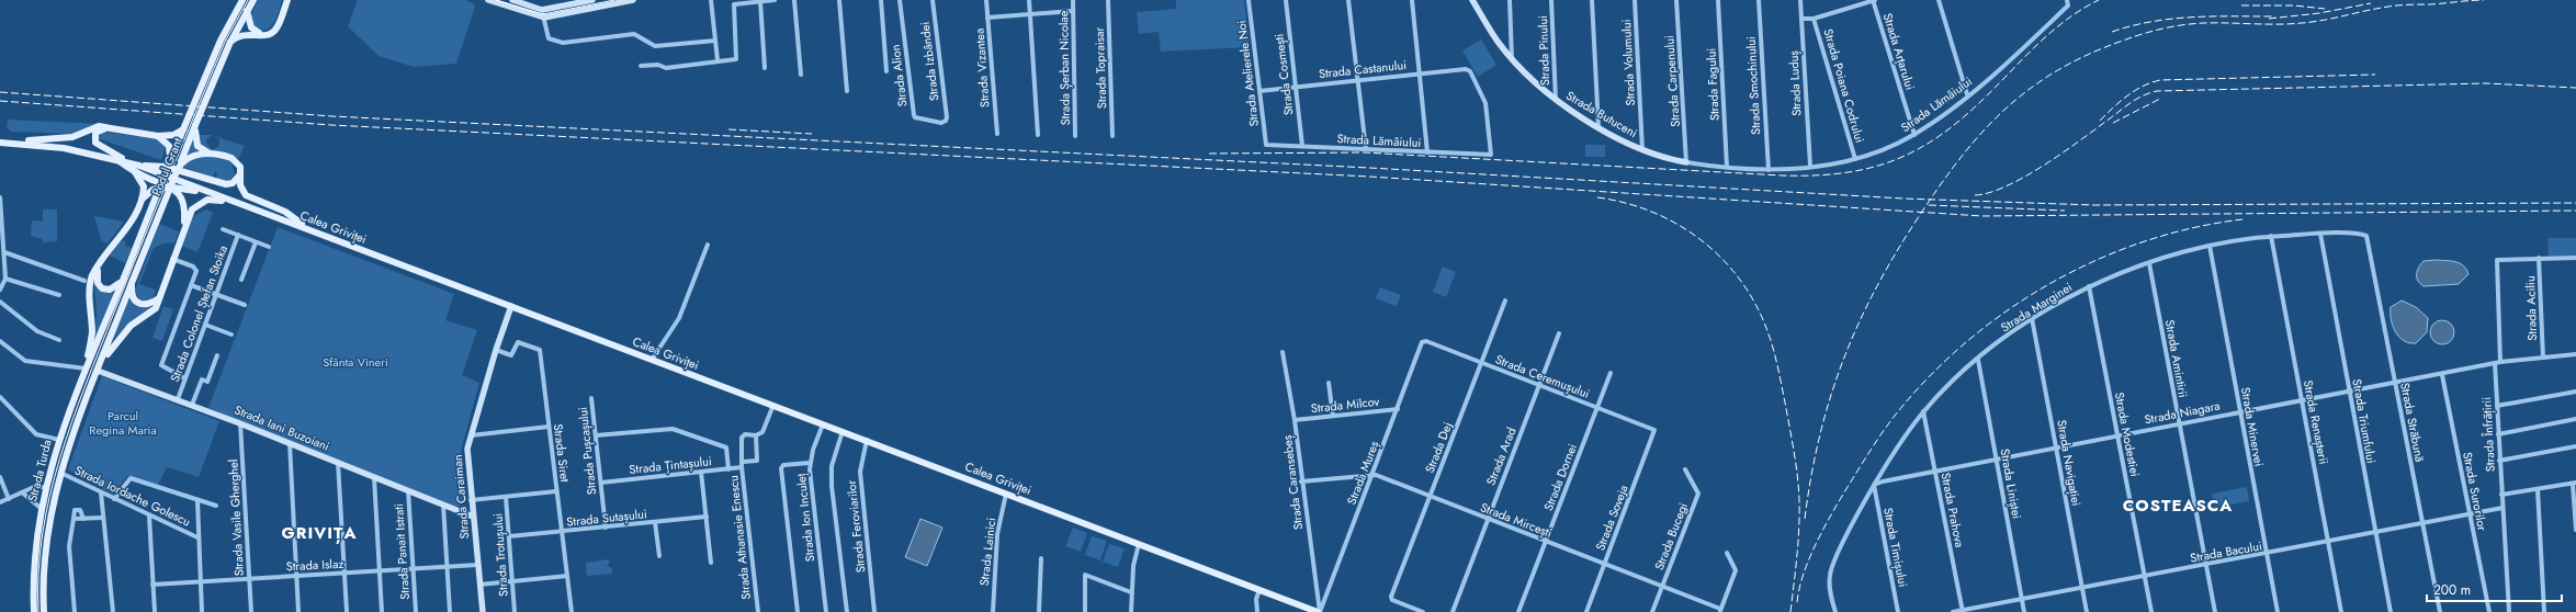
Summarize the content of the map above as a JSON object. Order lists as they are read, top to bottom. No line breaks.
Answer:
{"streets":{"main road":["Podul Grant","Calea Griviței","Strada Turda"],"street":["Strada Pinului","Strada Arțarului","Strada Izbândei","Strada Volumului","Strada Vizantea","Strada Șerban Nicolae","Strada Topraisar","Strada Castanului","Strada Atelierele Noi","Strada Cosmești","Strada Alion","Strada Carpenului","Strada Luduș","Strada Fagului","Strada Smochinului","Strada Poiana Codrului","Strada Lămâiului","Strada Butuceni","Strada Marginei","Strada Aciliu","Strada Colonel Ștefan Stoika","Strada Amintirii","Strada Ceremușului","Strada Milcov","Strada Niagara","Strada Triumfului","Strada Renașterii","Strada Străbună","Strada Minervei","Strada Iani Buzoiani","Strada Modestiei","Strada Înfrățirii","Strada Dej","Strada Pușcașului","Strada Siret","Strada Arad","Strada Navigației","Strada Țintașului","Strada Mureș","Strada Dornei","Strada Caransebeș","Strada Liniștei","Strada Surorilor","Strada Iordache Golescu","Strada Caraiman","Strada Prahova","Strada Vasile Gherghel","Strada Sutașului","Strada Ion Inculeț","Strada Soveja","Strada Mircești","Strada Feroviarilor","Strada Bucegi","Strada Athanasie Enescu","Strada Timișului","Strada Panait Istrati","Strada Lainici","Strada Bacului","Strada Trotușului","Strada Islaz"]},"crossings":[["Strada Pinului","Strada Butuceni"],["Strada Arțarului","Strada Lămâiului"],["Strada Izbândei","Strada Alion"],["Strada Volumului","Strada Butuceni"],["Strada Castanului","Strada Atelierele Noi"],["Strada Castanului","Strada Cosmești"],["Strada Castanului","Strada Lămâiului"],["Strada Atelierele Noi","Strada Lămâiului"],["Strada Cosmești","Strada Lămâiului"],["Strada Carpenului","Strada Lămâiului"],["Strada Carpenului","Strada Butuceni"],["Strada Luduș","Strada Lămâiului"],["Strada Fagului","Strada Lămâiului"],["Strada Smochinului","Strada Lămâiului"],["Strada Poiana Codrului","Strada Lămâiului"],["Strada Lămâiului","Strada Butuceni"],["Podul Grant","Strada Turda"],["Calea Griviței","Strada Mureș"],["Calea Griviței","Strada Caransebeș"],["Calea Griviței","Strada Caraiman"],["Calea Griviței","Strada Ion Inculeț"],["Calea Griviței","Strada Feroviarilor"],["Calea Griviței","Strada Athanasie Enescu"],["Calea Griviței","Strada Lainici"],["Strada Marginei","Strada Amintirii"],["Strada Marginei","Strada Niagara"],["Strada Marginei","Strada Triumfului"],["Strada Marginei","Strada Renașterii"],["Strada Marginei","Strada Străbună"],["Strada Marginei","Strada Minervei"],["Strada Marginei","Strada Modestiei"],["Strada Marginei","Strada Navigației"],["Strada Marginei","Strada Liniștei"],["Strada Marginei","Strada Prahova"],["Strada Marginei","Strada Timișului"],["Strada Colonel Ștefan Stoika","Strada Iani Buzoiani"],["Strada Amintirii","Strada Niagara"],["Strada Amintirii","Strada Bacului"],["Strada Ceremușului","Strada Dej"],["Strada Ceremușului","Strada Arad"],["Strada Ceremușului","Strada Mureș"],["Strada Ceremușului","Strada Dornei"],["Strada Ceremușului","Strada Soveja"],["Strada Milcov","Strada Mureș"],["Strada Milcov","Strada Caransebeș"],["Strada Niagara","Strada Triumfului"],["Strada Niagara","Strada Renașterii"],["Strada Niagara","Strada Străbună"],["Strada Niagara","Strada Minervei"],["Strada Niagara","Strada Modestiei"],["Strada Niagara","Strada Înfrățirii"],["Strada Niagara","Strada Navigației"],["Strada Niagara","Strada Liniștei"],["Strada Niagara","Strada Surorilor"],["Strada Niagara","Strada Prahova"],["Strada Niagara","Strada Timișului"],["Strada Triumfului","Strada Bacului"],["Strada Renașterii","Strada Bacului"],["Strada Străbună","Strada Bacului"],["Strada Minervei","Strada Bacului"],["Strada Iani Buzoiani","Strada Turda"],["Strada Iani Buzoiani","Strada Caraiman"],["Strada Iani Buzoiani","Strada Vasile Gherghel"],["Strada Iani Buzoiani","Strada Panait Istrati"],["Strada Modestiei","Strada Bacului"],["Strada Înfrățirii","Strada Bacului"],["Strada Dej","Strada Mircești"],["Strada Pușcașului","Strada Țintașului"],["Strada Pușcașului","Strada Sutașului"],["Strada Siret","Strada Caraiman"],["Strada Siret","Strada Sutașului"],["Strada Arad","Strada Mircești"],["Strada Navigației","Strada Bacului"],["Strada Țintașului","Strada Athanasie Enescu"],["Strada Turda","Strada Iordache Golescu"],["Strada Mureș","Strada Caransebeș"],["Strada Mureș","Strada Mircești"],["Strada Dornei","Strada Mircești"],["Strada Caransebeș","Strada Mircești"],["Strada Liniștei","Strada Bacului"],["Strada Surorilor","Strada Bacului"],["Strada Caraiman","Strada Islaz"],["Strada Prahova","Strada Bacului"],["Strada Vasile Gherghel","Strada Islaz"],["Strada Sutașului","Strada Trotușului"],["Strada Soveja","Strada Mircești"],["Strada Mircești","Strada Bucegi"],["Strada Panait Istrati","Strada Islaz"]],"districts":["COSTEASCA","GRIVIȚA"],"parks":["Sfânta Vineri","Parcul Regina Maria"],"scale_bar":"200 m"}
